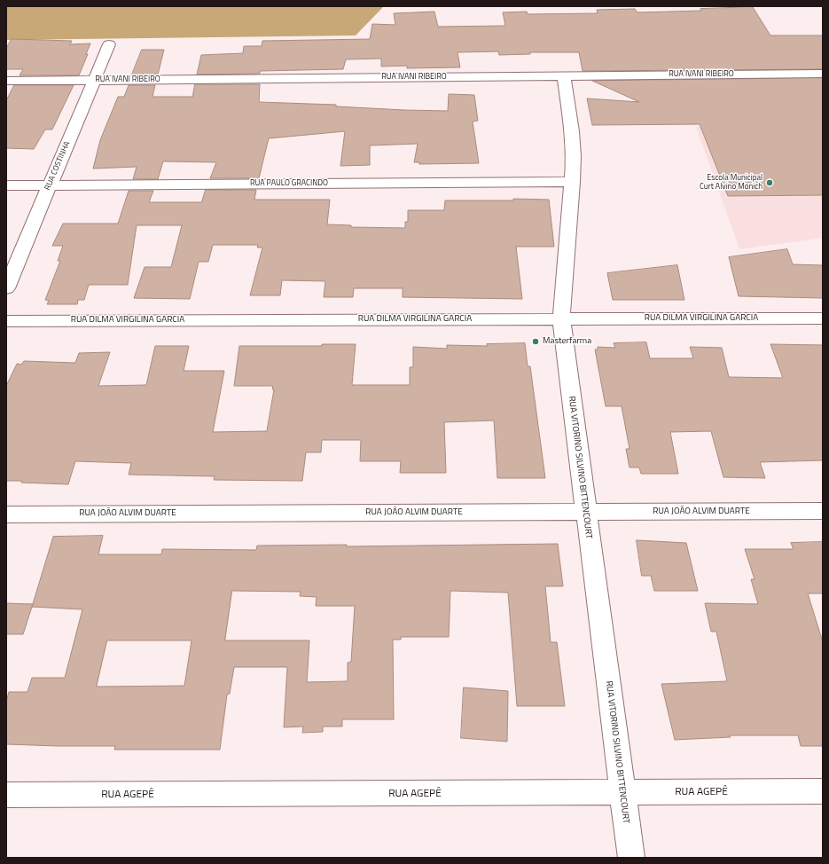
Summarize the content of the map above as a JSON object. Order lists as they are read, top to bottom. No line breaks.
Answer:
{"streets":{"street":["RUA IVANI RIBEIRO","RUA COSTINHA","RUA PAULO GRACINDO","RUA DILMA VIRGILINA GARCIA","RUA VITORINO SILVINO BITTENCOURT","RUA JOÃO ALVIM DUARTE","RUA AGEPÊ"]},"crossings":[["RUA IVANI RIBEIRO","RUA COSTINHA"],["RUA IVANI RIBEIRO","RUA VITORINO SILVINO BITTENCOURT"],["RUA COSTINHA","RUA PAULO GRACINDO"],["RUA PAULO GRACINDO","RUA VITORINO SILVINO BITTENCOURT"],["RUA DILMA VIRGILINA GARCIA","RUA VITORINO SILVINO BITTENCOURT"],["RUA VITORINO SILVINO BITTENCOURT","RUA JOÃO ALVIM DUARTE"],["RUA VITORINO SILVINO BITTENCOURT","RUA AGEPÊ"]],"places":["Escola Municipal Curt Alvino Monich","Masterfarma"]}
